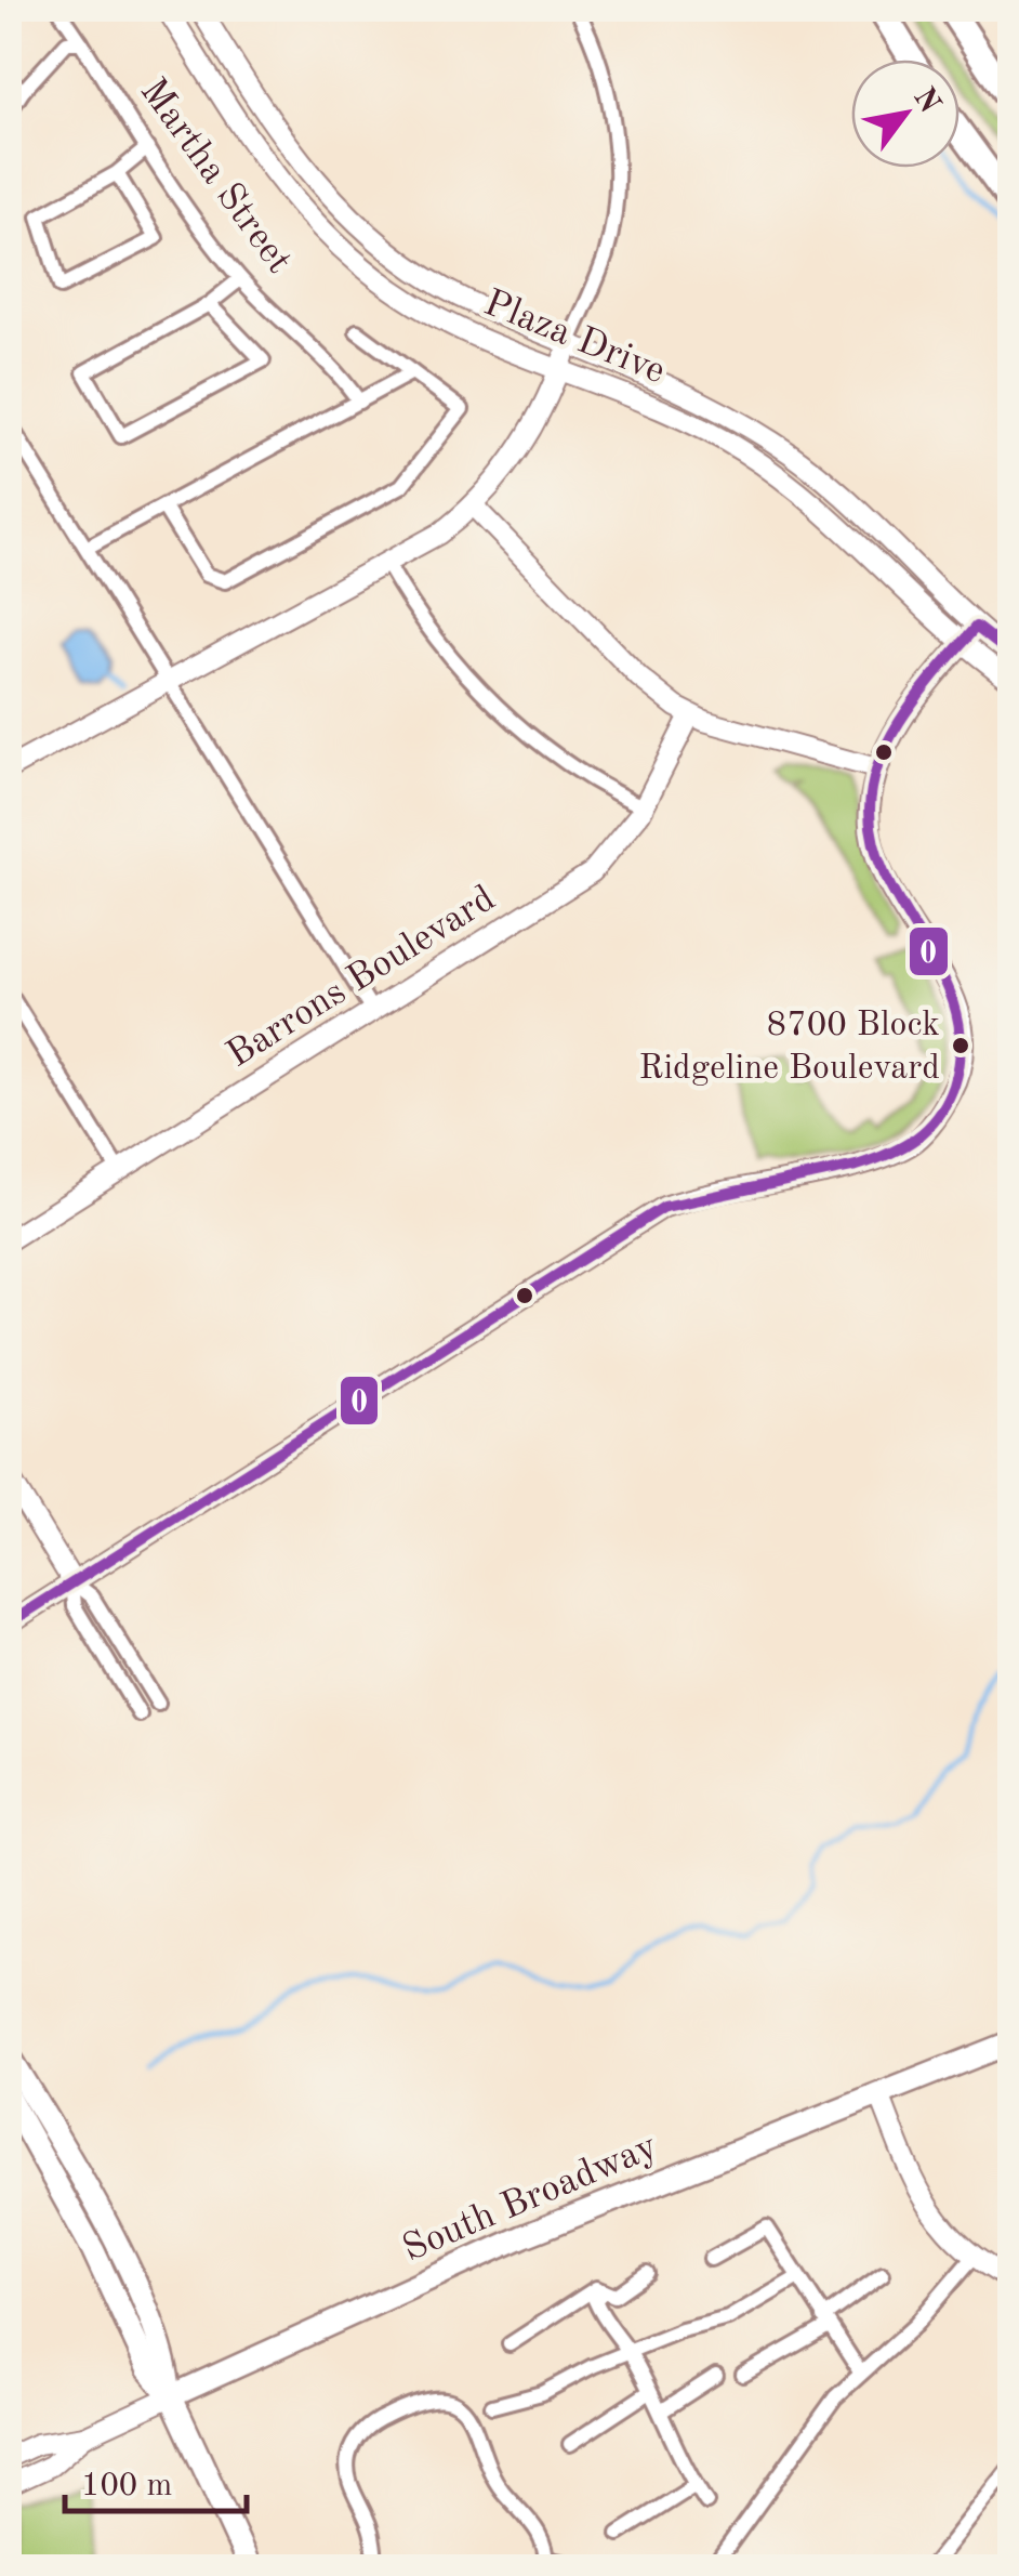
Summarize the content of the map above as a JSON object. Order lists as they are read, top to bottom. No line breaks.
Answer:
{"streets":{"main road":["South Broadway"],"street":["Martha Street","Plaza Drive","Barrons Boulevard"]},"places":["8700 Block Ridgeline Boulevard"],"lines":["transit line 0"],"scale_bar":"100 m","north":"top right"}
